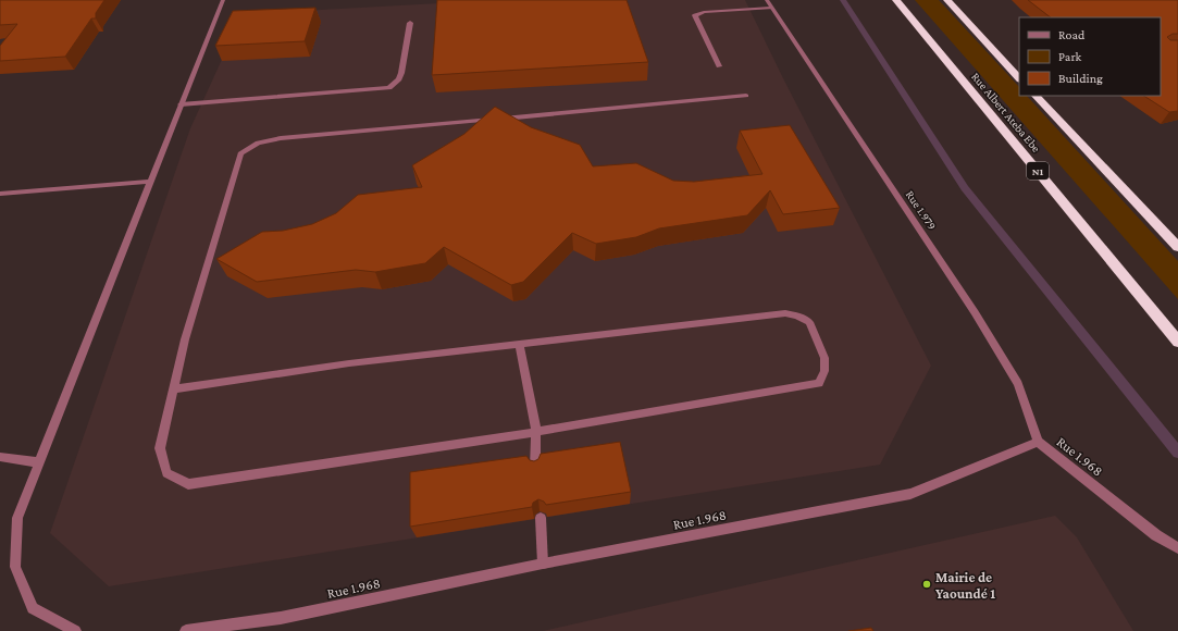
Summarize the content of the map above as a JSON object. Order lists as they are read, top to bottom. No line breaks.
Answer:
{"streets":{"highway":["Rue Albert Ateba Ebe","N1"],"street":["Rue 1.979","Rue 1.968"]},"crossings":[["Rue 1.979","Rue 1.968"]],"places":["Mairie de Yaoundé 1"],"legend":["Road","Park","Building"]}
